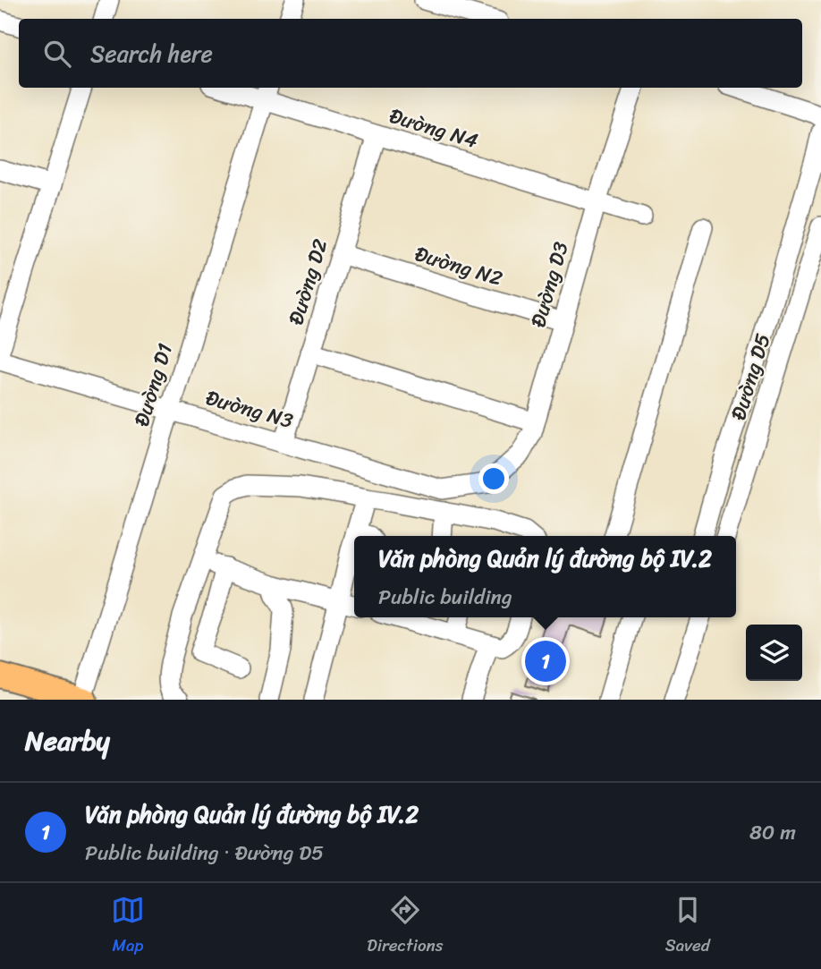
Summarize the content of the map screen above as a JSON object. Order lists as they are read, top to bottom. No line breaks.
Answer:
{"streets":{"street":["Đường N4","Đường N2","Đường D2","Đường D3","Đường D5","Đường D1","Đường N3"]},"crossings":[["Đường N4","Đường D2"],["Đường N4","Đường D3"],["Đường N4","Đường D1"],["Đường N2","Đường D2"],["Đường N2","Đường D3"],["Đường D2","Đường N3"],["Đường D3","Đường N3"],["Đường D1","Đường N3"]],"page":{"search":"Search here","popup":["Văn phòng Quản lý đường bộ IV.2","Public building"],"pins":"1","heading":"Nearby","list":[{"mark":"1","name":"Văn phòng Quản lý đường bộ IV.2","note":"Public building · Đường D5","value":"80 m"}],"nav":["Map","Directions","Saved"]}}
